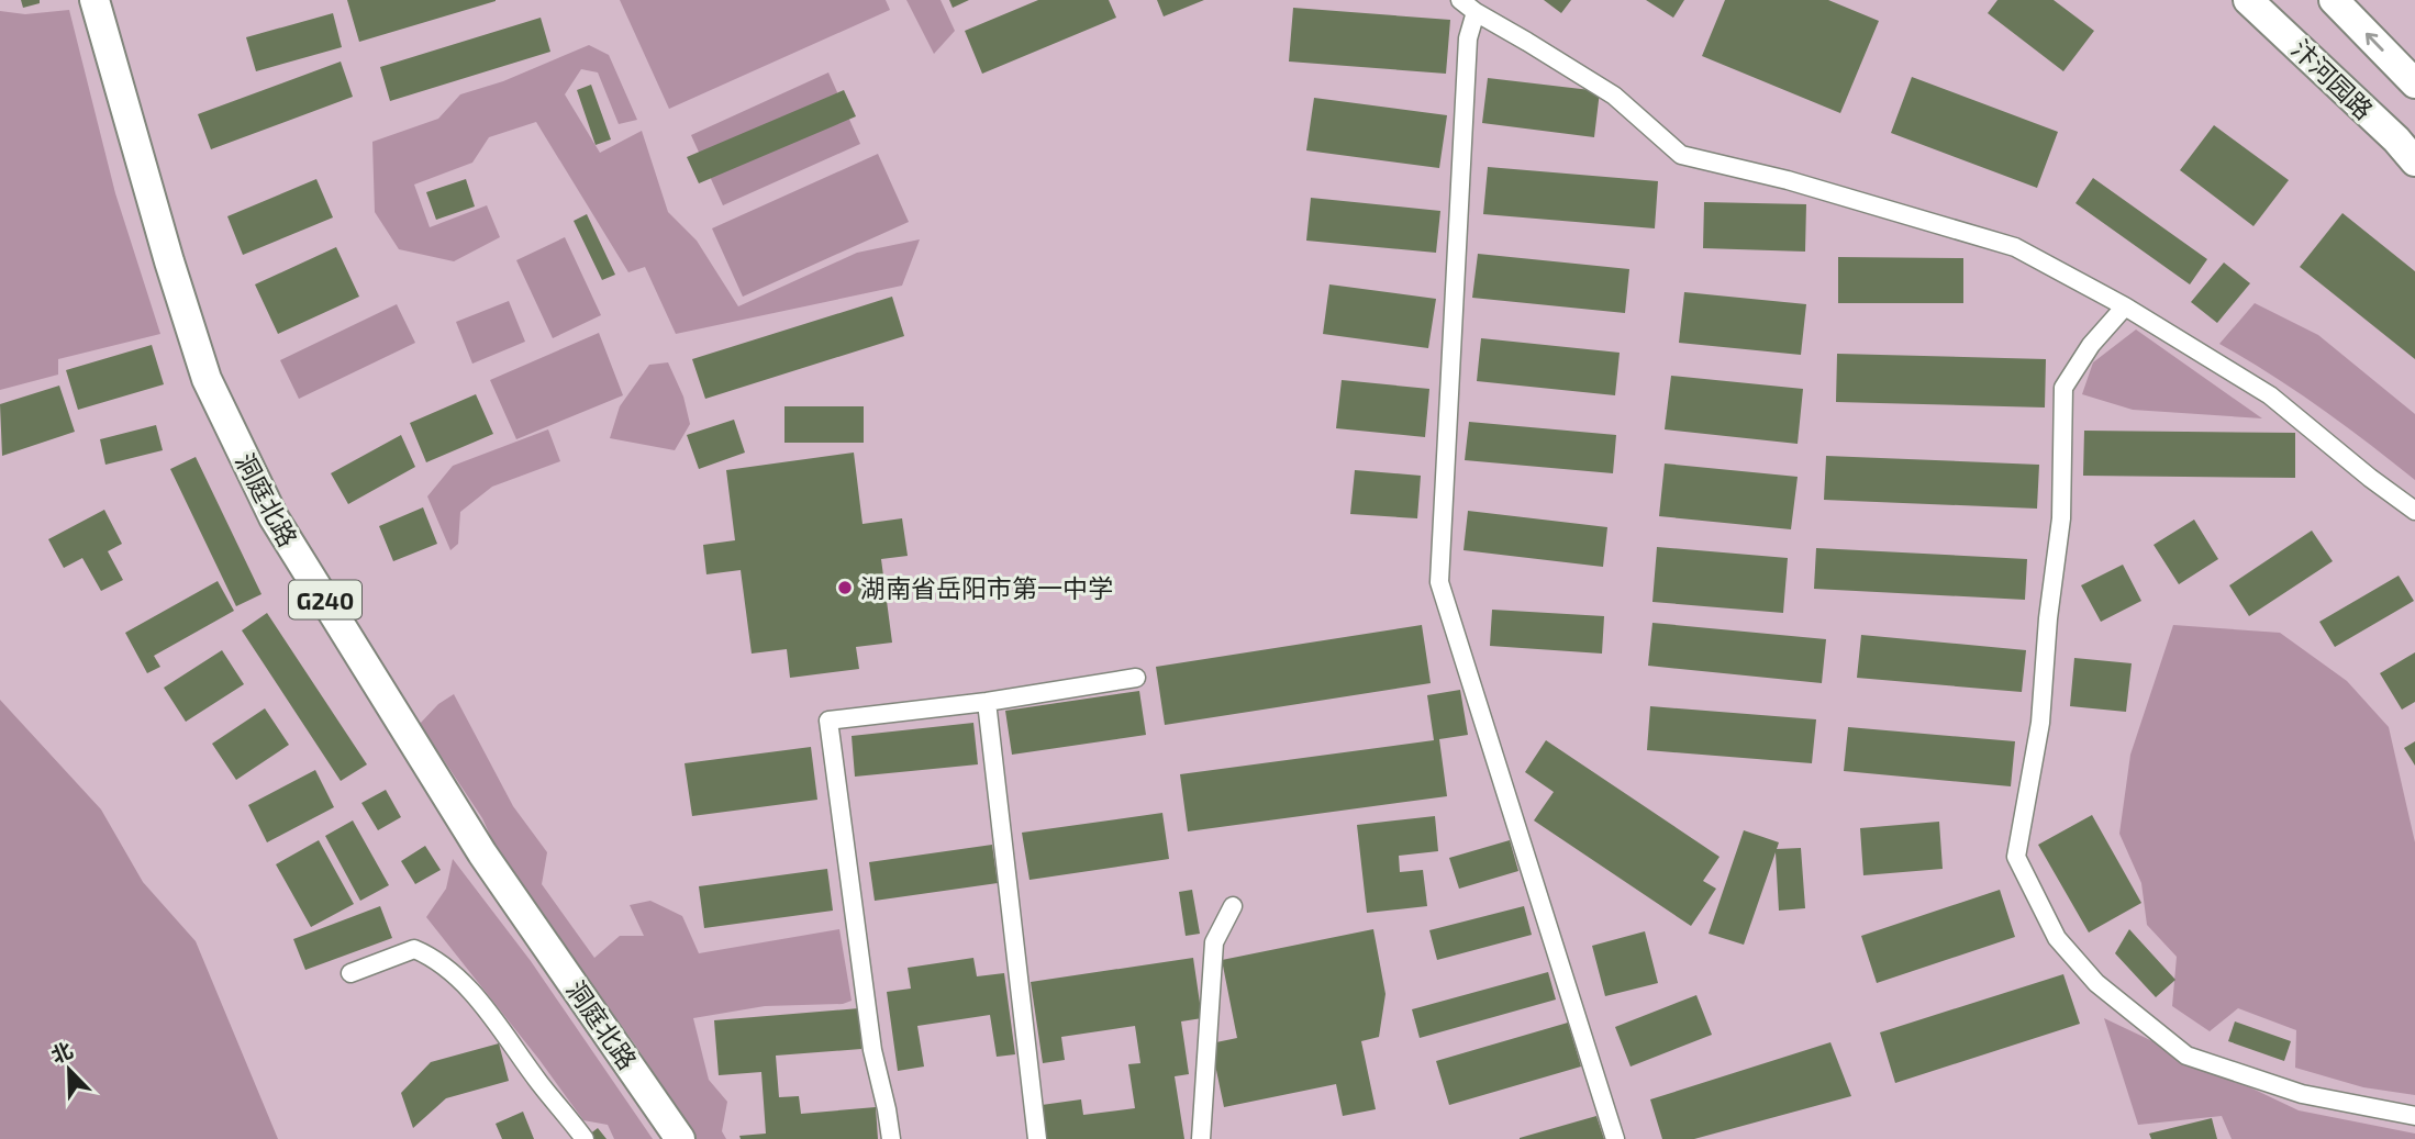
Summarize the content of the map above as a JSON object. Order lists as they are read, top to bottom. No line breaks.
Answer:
{"streets":{"main road":["汴河园路","洞庭北路","G240"]},"places":["湖南省岳阳市第一中学"],"north":"top left"}
